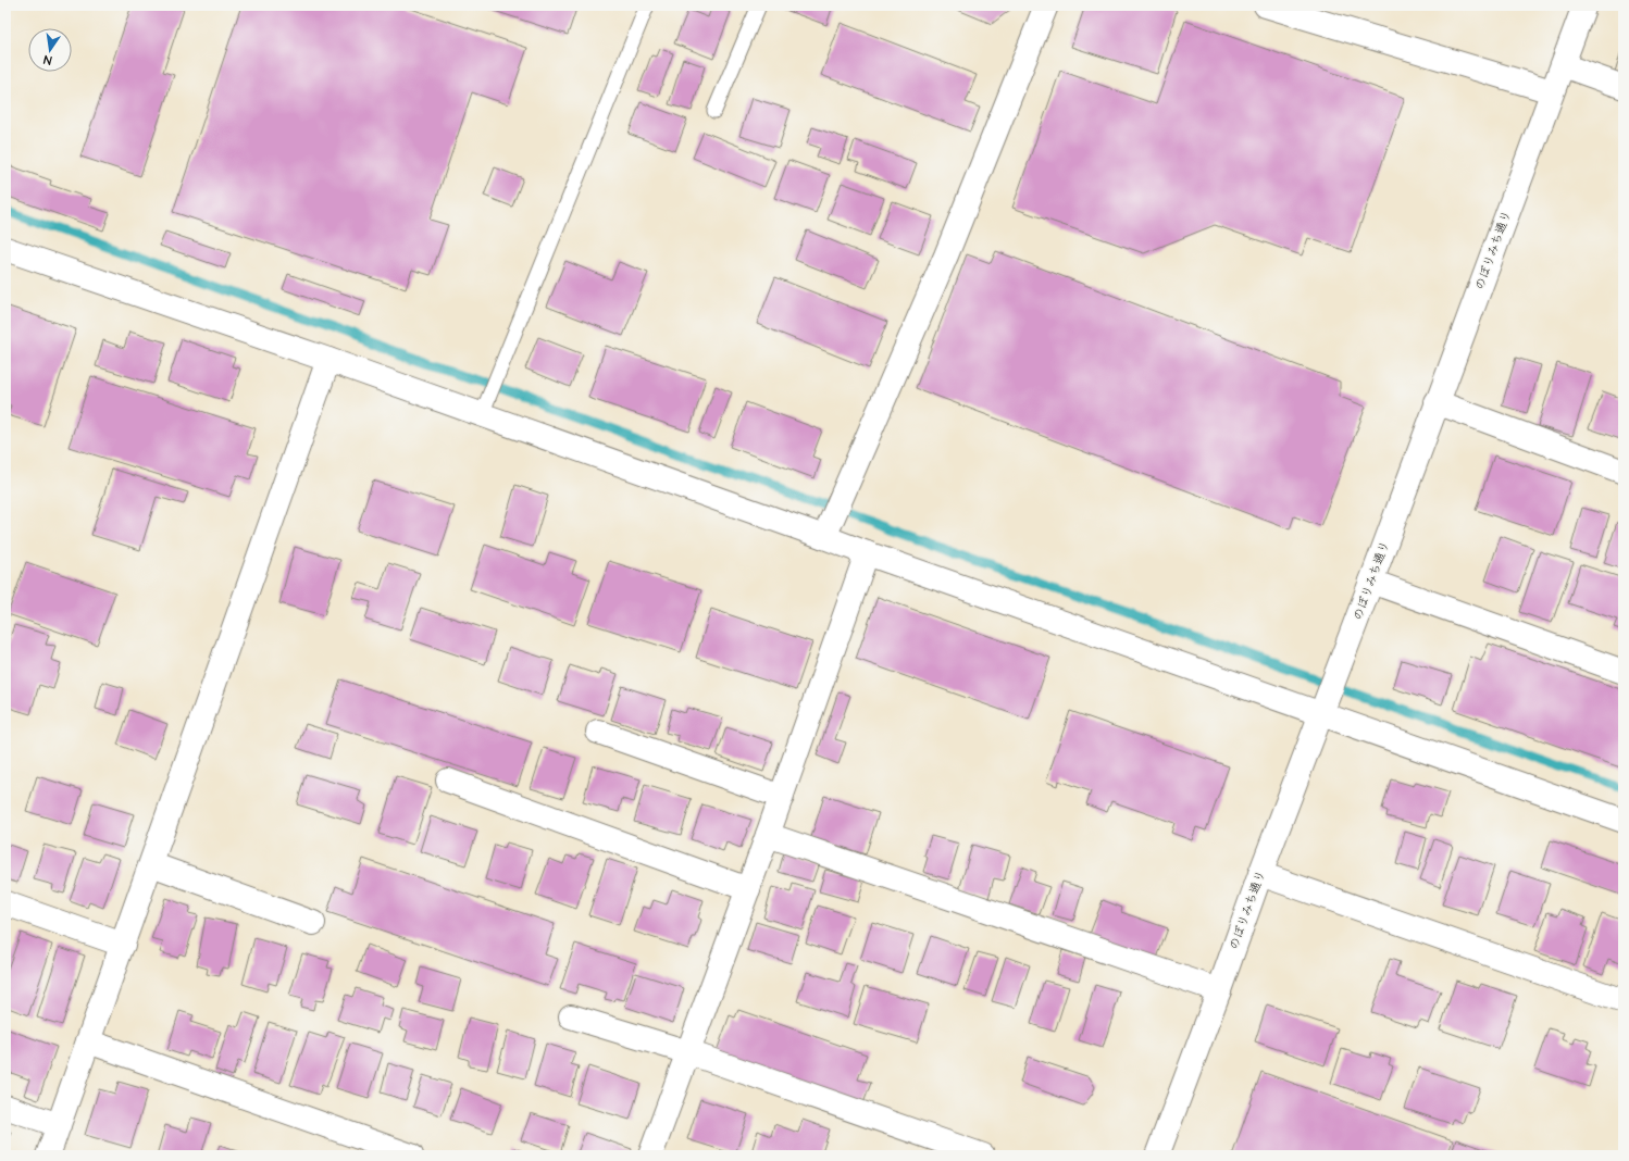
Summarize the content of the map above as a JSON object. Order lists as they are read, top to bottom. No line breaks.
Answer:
{"streets":{"street":["のぼりみち通り"]},"north":"bottom"}
